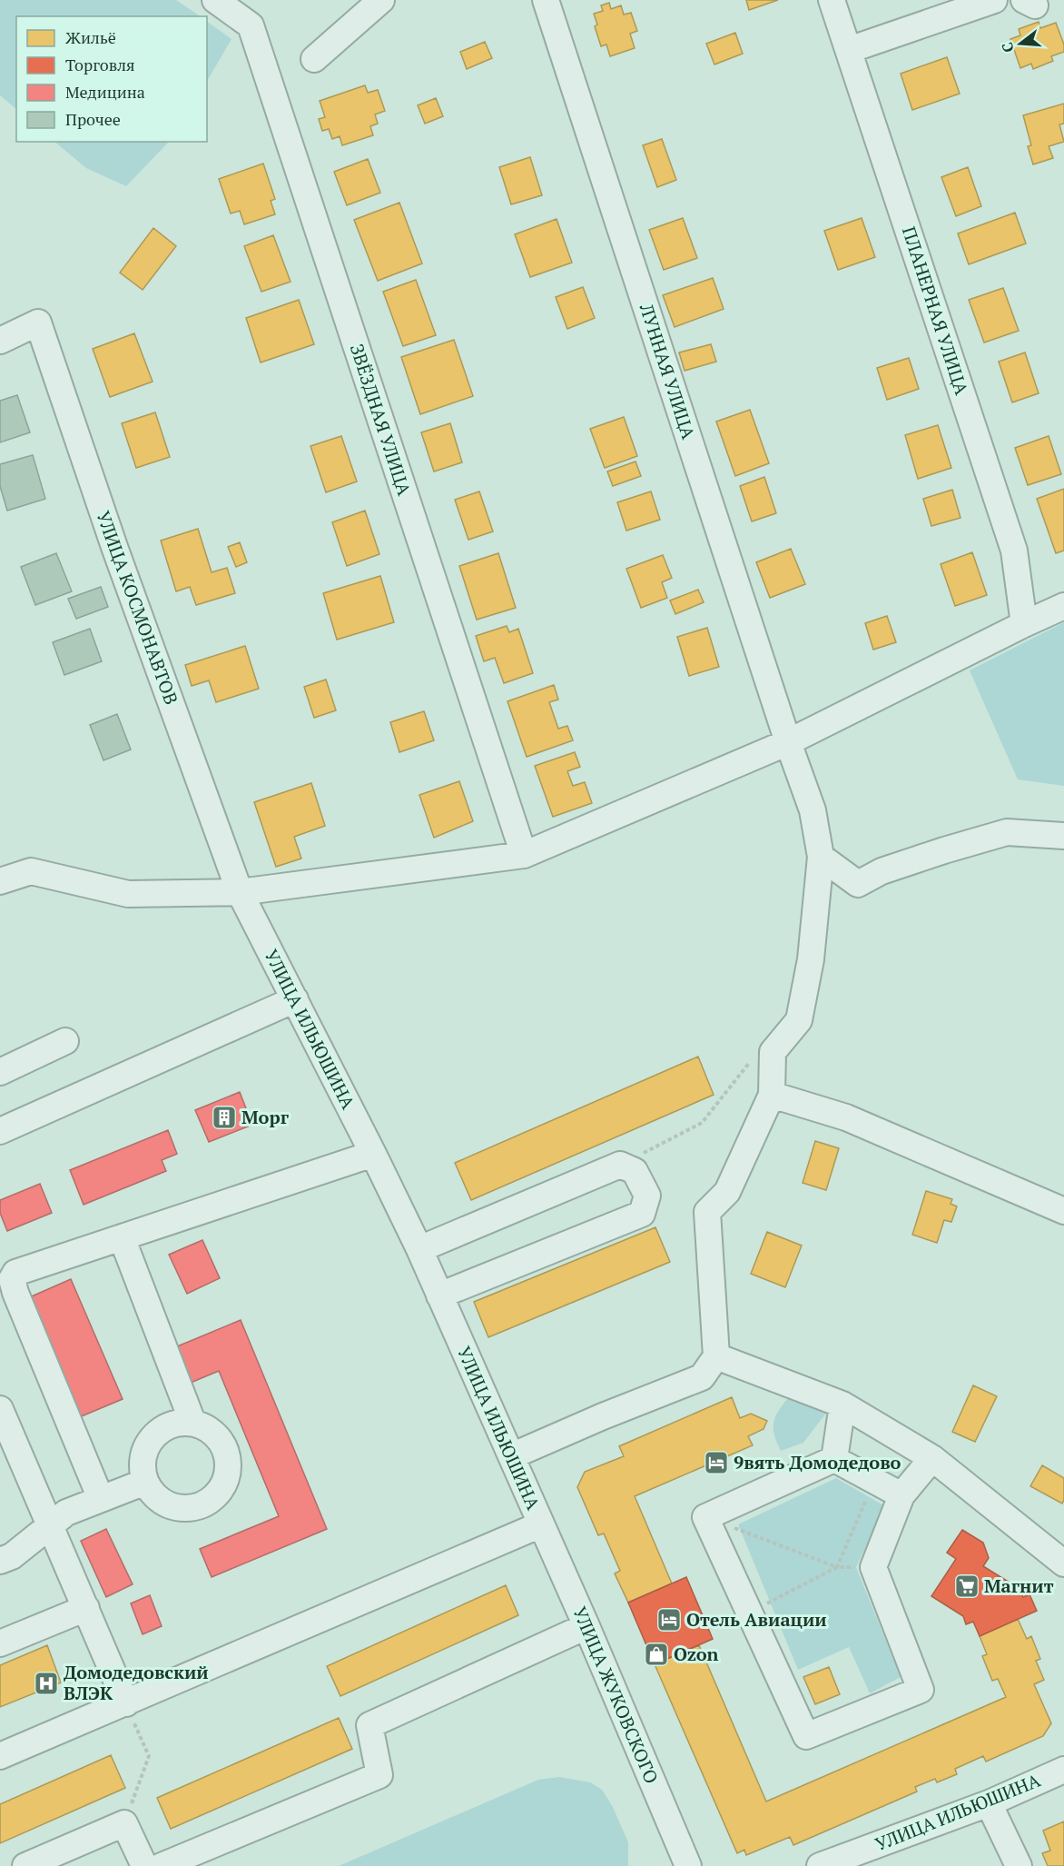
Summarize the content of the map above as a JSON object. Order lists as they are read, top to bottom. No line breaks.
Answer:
{"streets":{"street":["ПЛАНЕРНАЯ УЛИЦА","ЛУННАЯ УЛИЦА","ЗВЁЗДНАЯ УЛИЦА","УЛИЦА КОСМОНАВТОВ","УЛИЦА ИЛЬЮШИНА","УЛИЦА ЖУКОВСКОГО"]},"crossings":[["УЛИЦА КОСМОНАВТОВ","УЛИЦА ИЛЬЮШИНА"],["УЛИЦА ИЛЬЮШИНА","УЛИЦА ЖУКОВСКОГО"]],"places":{"building":["Морг"],"hotel":["9вять Домодедово","Отель Авиации"],"supermarket":["Магнит"],"shop":["Ozon"],"hospital":["Домодедовский ВЛЭК"]},"legend":["Жильё","Торговля","Медицина","Прочее"],"north":"left"}
